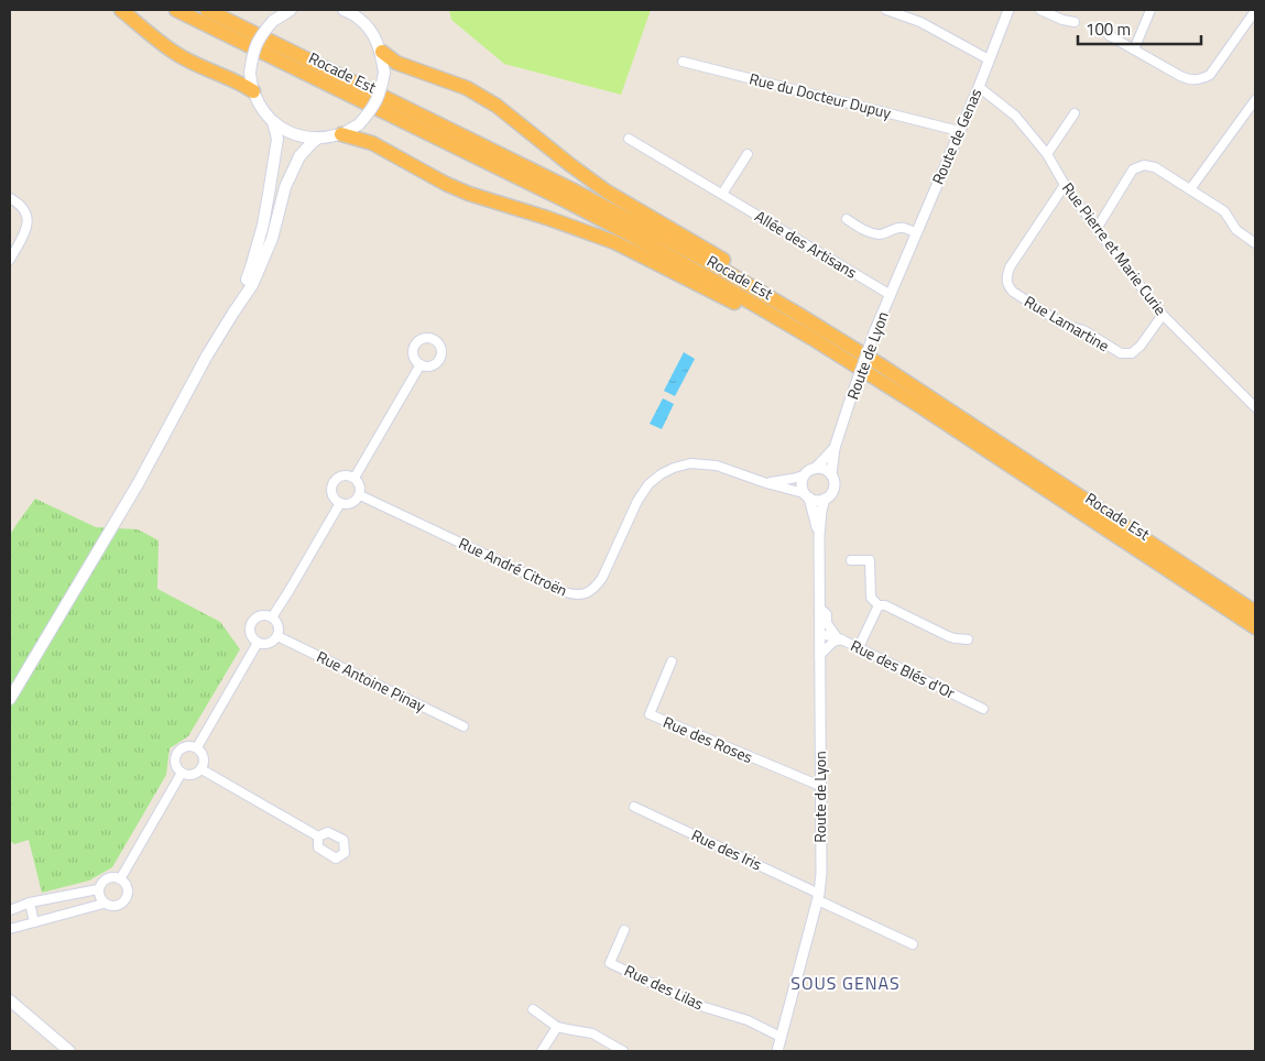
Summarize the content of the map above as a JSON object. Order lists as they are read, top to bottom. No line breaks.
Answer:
{"streets":{"highway":["Rocade Est"],"street":["Rue du Docteur Dupuy","Route de Genas","Allée des Artisans","Rue Pierre et Marie Curie","Rue Lamartine","Route de Lyon","Rue André Citroën","Rue des Blés d'Or","Rue Antoine Pinay","Rue des Roses","Rue des Iris","Rue des Lilas"]},"crossings":[["Rue du Docteur Dupuy","Route de Genas"],["Route de Genas","Rue Pierre et Marie Curie"],["Route de Genas","Route de Lyon"],["Allée des Artisans","Route de Lyon"],["Rue Pierre et Marie Curie","Rue Lamartine"],["Route de Lyon","Rue André Citroën"],["Route de Lyon","Rue des Blés d'Or"],["Route de Lyon","Rue des Roses"],["Route de Lyon","Rue des Iris"],["Route de Lyon","Rue des Lilas"]],"districts":["SOUS GENAS"],"scale_bar":"100 m"}
